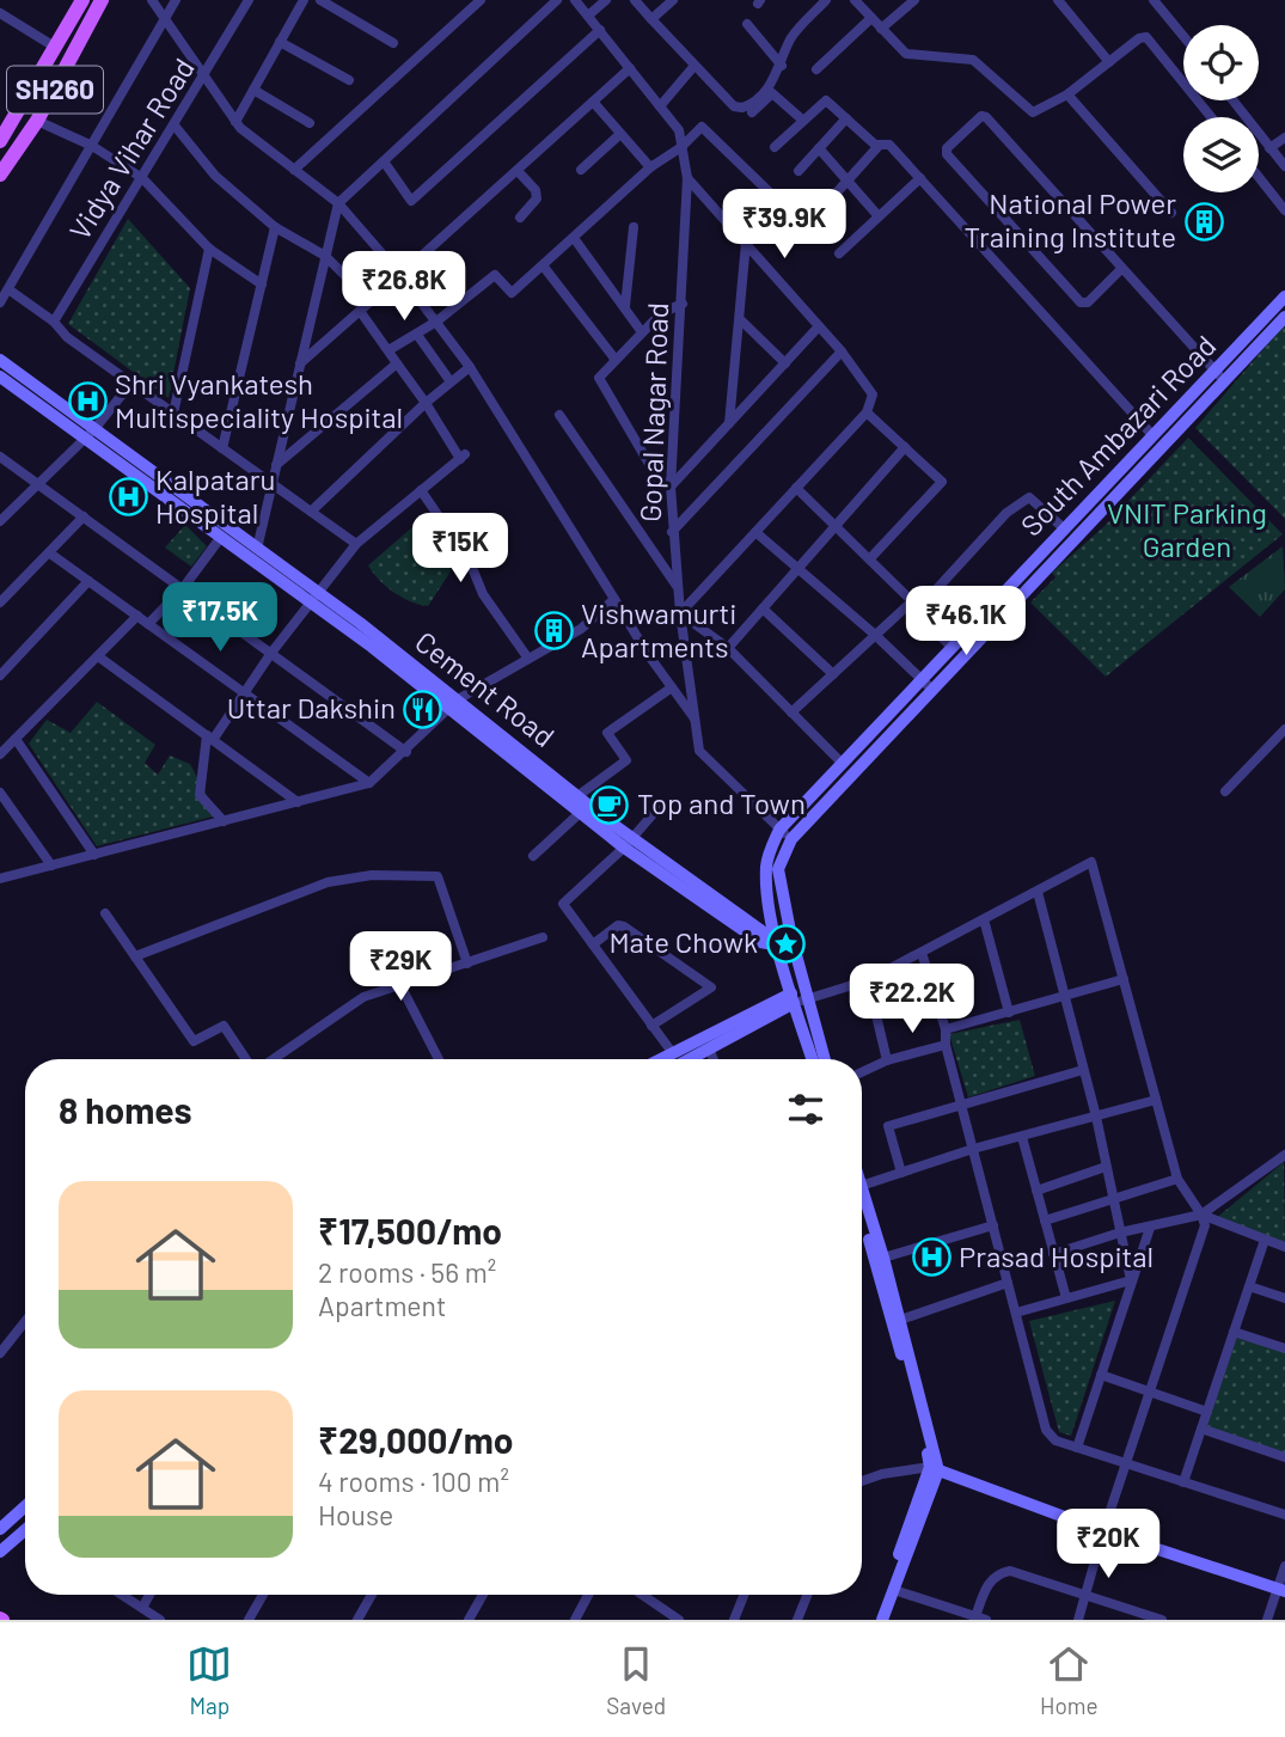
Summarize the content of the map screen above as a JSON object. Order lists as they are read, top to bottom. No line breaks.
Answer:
{"streets":{"main road":["SH260","South Ambazari Road","Cement Road"],"street":["Vidya Vihar Road","Gopal Nagar Road"]},"crossings":[["Gopal Nagar Road","South Ambazari Road"],["South Ambazari Road","Cement Road"]],"parks":["VNIT Parking Garden"],"places":{"building":["National Power Training Institute","Vishwamurti Apartments"],"hospital":["Shri Vyankatesh Multispeciality Hospital","Kalpataru Hospital","Prasad Hospital"],"restaurant":["Uttar Dakshin"],"cafe":["Top and Town"],"place":["Mate Chowk"]},"page":{"price":["₹39.9K","₹26.8K","₹15K","₹17.5K","₹46.1K","₹29K","₹22.2K","₹20K"],"heading":"8 homes","list":[{"name":"₹17,500/mo","note":"2 rooms · 56 m² · Apartment"},{"name":"₹29,000/mo","note":"4 rooms · 100 m² · House"}],"tabs":["Map","Saved","Home"]}}
